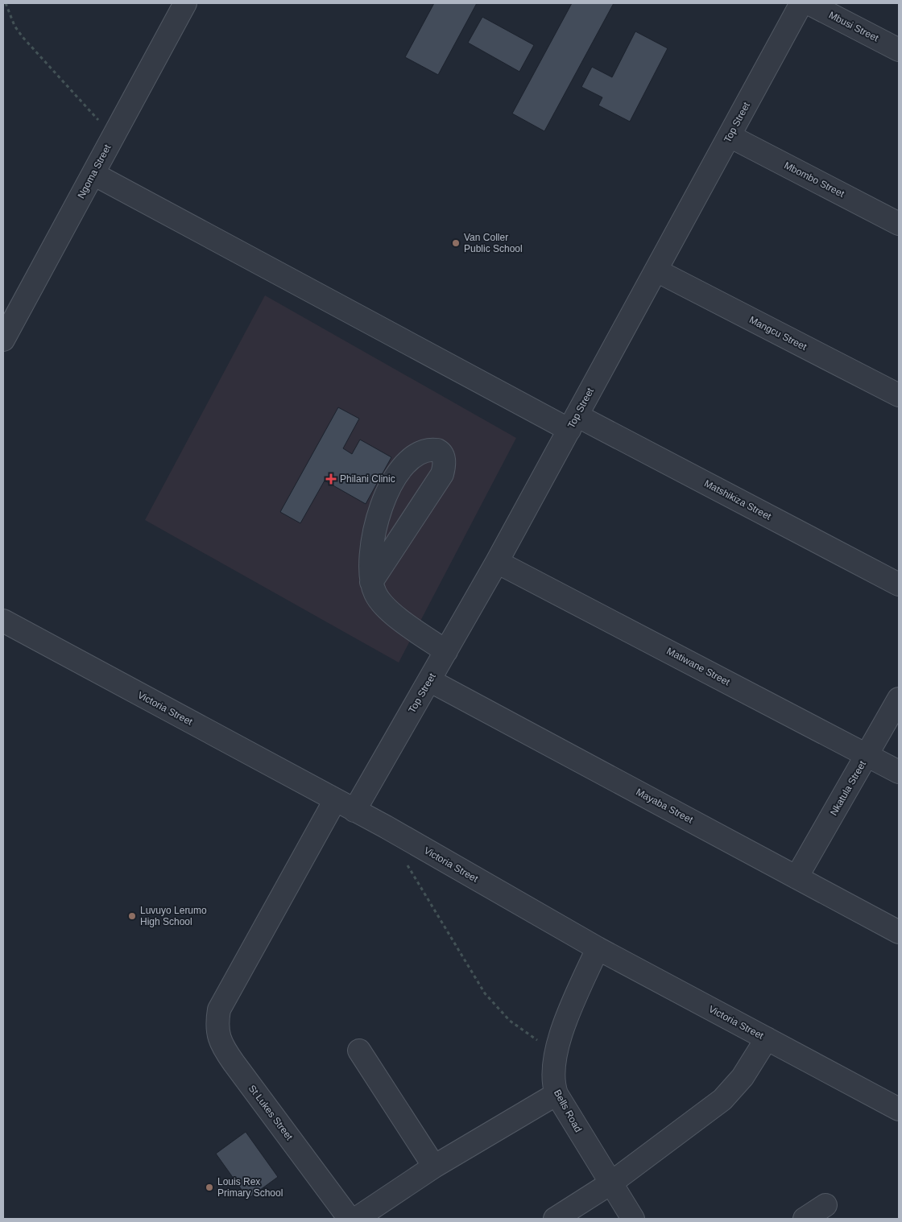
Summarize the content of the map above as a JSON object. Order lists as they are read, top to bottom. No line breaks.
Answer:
{"streets":{"street":["Mbusi Street","Top Street","Ngoma Street","Mbombo Street","Mangcu Street","Matshikiza Street","Matiwane Street","Victoria Street","Nkatula Street","Mayaba Street","Bells Road","St Lukes Street"]},"crossings":[["Top Street","Mbombo Street"],["Top Street","Mangcu Street"],["Top Street","Matshikiza Street"],["Top Street","Matiwane Street"],["Top Street","Victoria Street"],["Top Street","Mayaba Street"],["Ngoma Street","Matshikiza Street"],["Matiwane Street","Nkatula Street"],["Victoria Street","Bells Road"],["Victoria Street","St Lukes Street"],["Nkatula Street","Mayaba Street"]],"places":{"other":["Van Coller Public School","Luvuyo Lerumo High School","Louis Rex Primary School"],"health":["Philani Clinic"]}}
